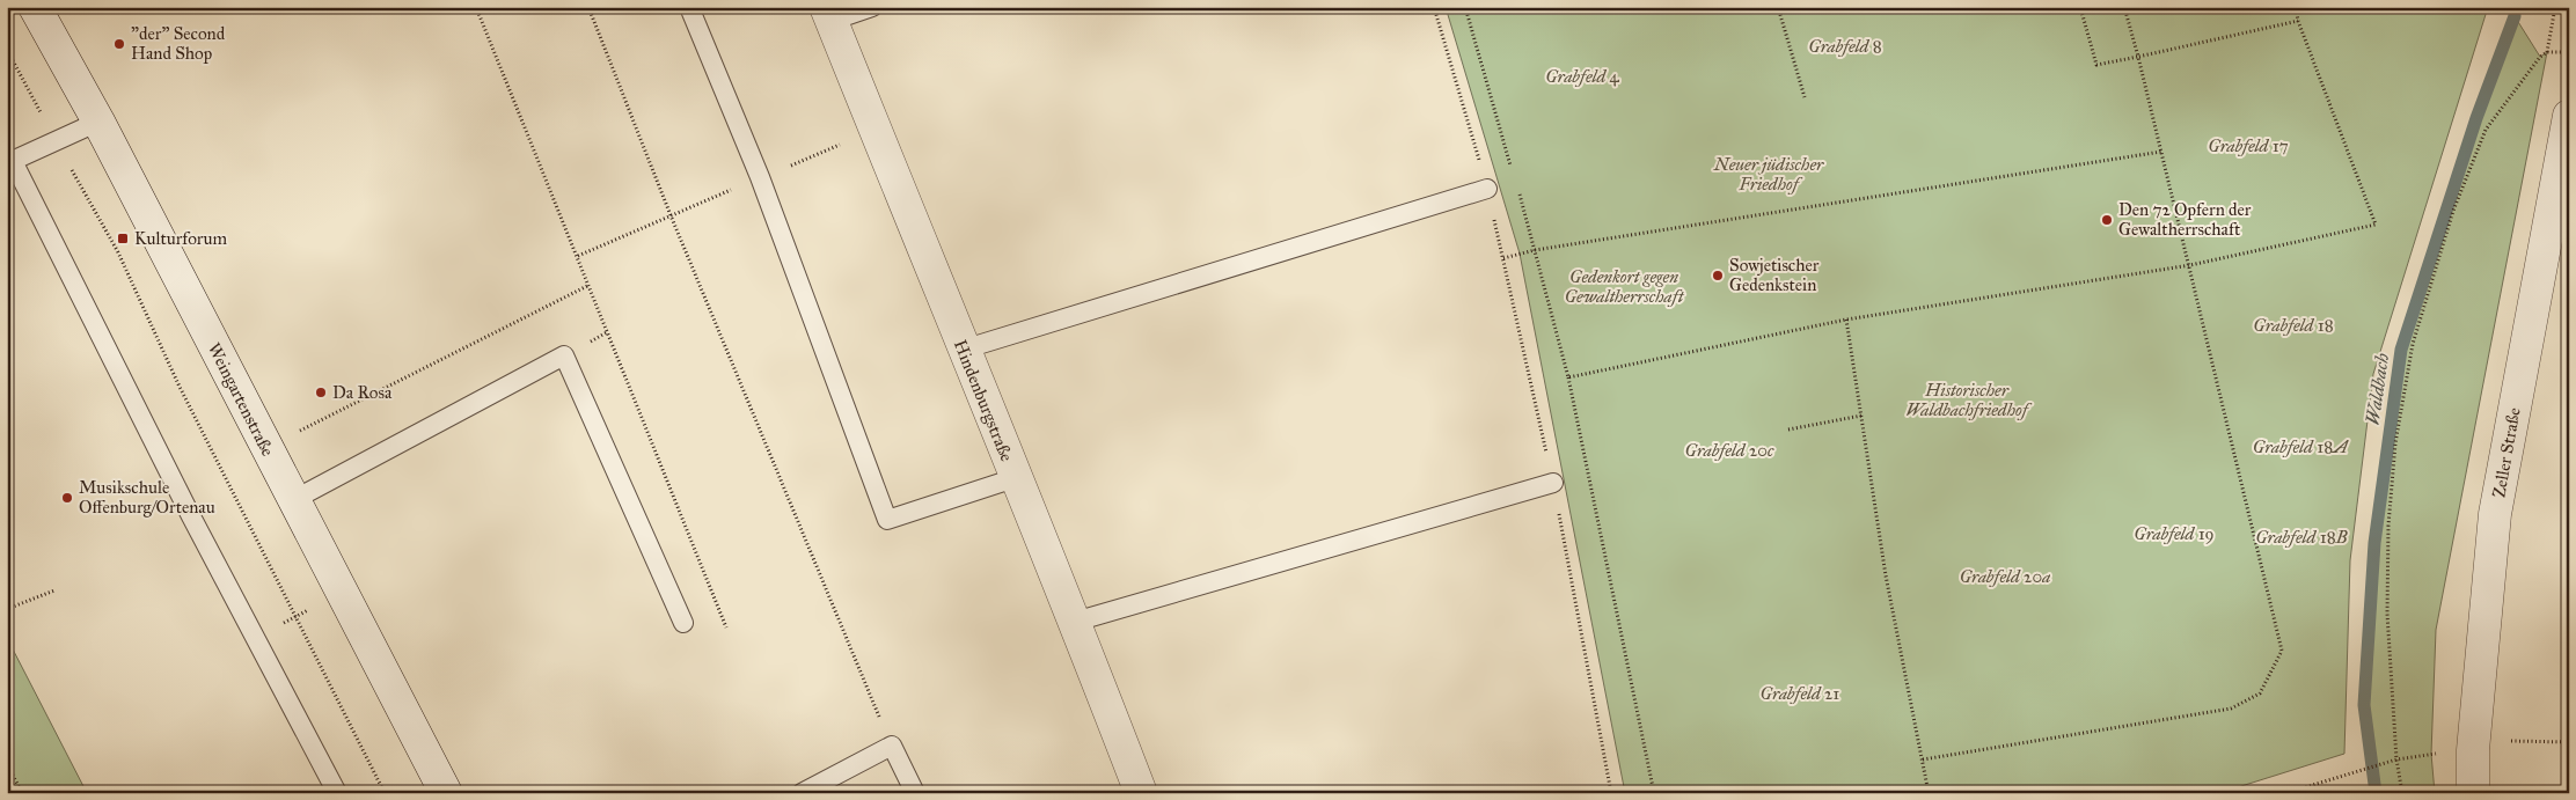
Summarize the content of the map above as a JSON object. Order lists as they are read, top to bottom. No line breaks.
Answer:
{"streets":{"street":["Weingartenstraße","Hindenburgstraße","Zeller Straße"]},"water":["Waldbach"],"parks":["Grabfeld 8","Grabfeld 4","Grabfeld 17","Neuer jüdischer Friedhof","Gedenkort gegen Gewaltherrschaft","Grabfeld 18","Historischer Waldbachfriedhof","Grabfeld 18A","Grabfeld 20c","Grabfeld 19","Grabfeld 18B","Grabfeld 20a","Grabfeld 21"],"places":{"other":["\"der\" Second Hand Shop","Den 72 Opfern der Gewaltherrschaft","Sowjetischer Gedenkstein","Da Rosa","Musikschule Offenburg/Ortenau"],"transit":["Kulturforum"]}}
